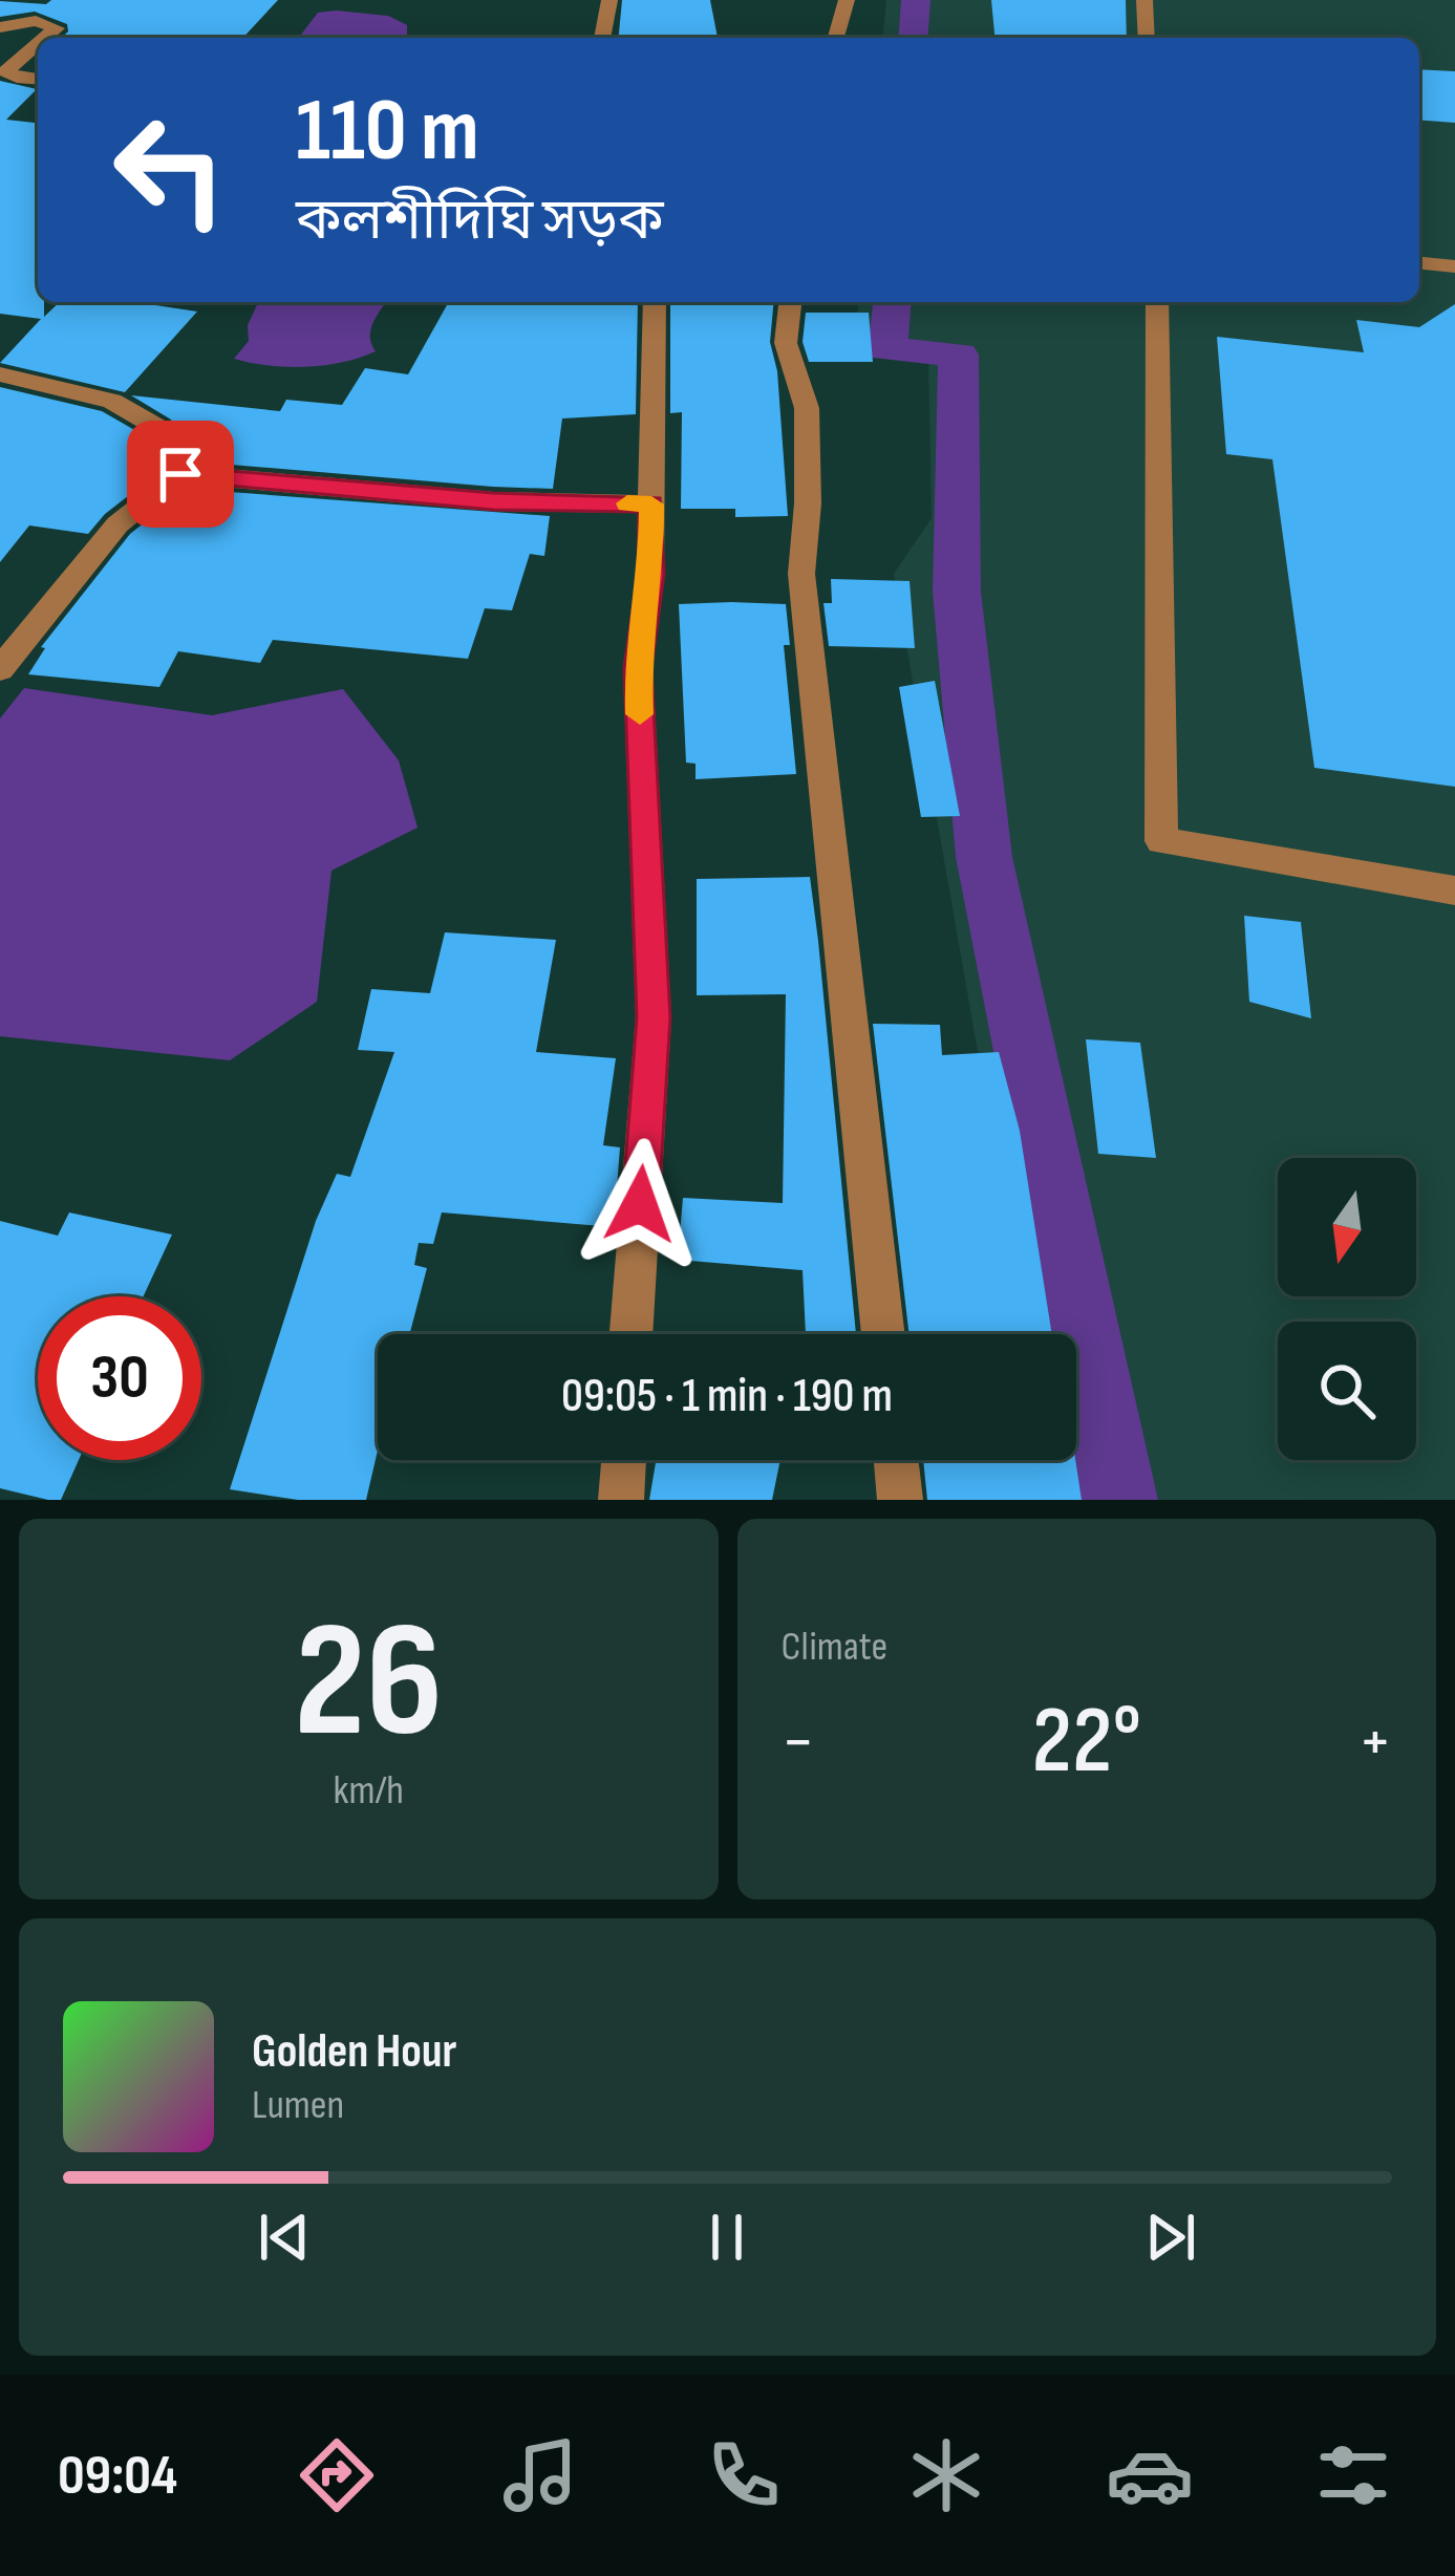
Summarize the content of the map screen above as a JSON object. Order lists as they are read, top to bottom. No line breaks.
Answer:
{"north":"bottom","page":{"turn":["110 m","কলশীদিঘি সড়ক"],"limit":"30","trip":"09:05 · 1 min · 190 m","tile":[["26","km/h"],"Climate"],"heat":["−","22°","+"],"song":["Golden Hour","Lumen"],"tabs":"09:04"}}
